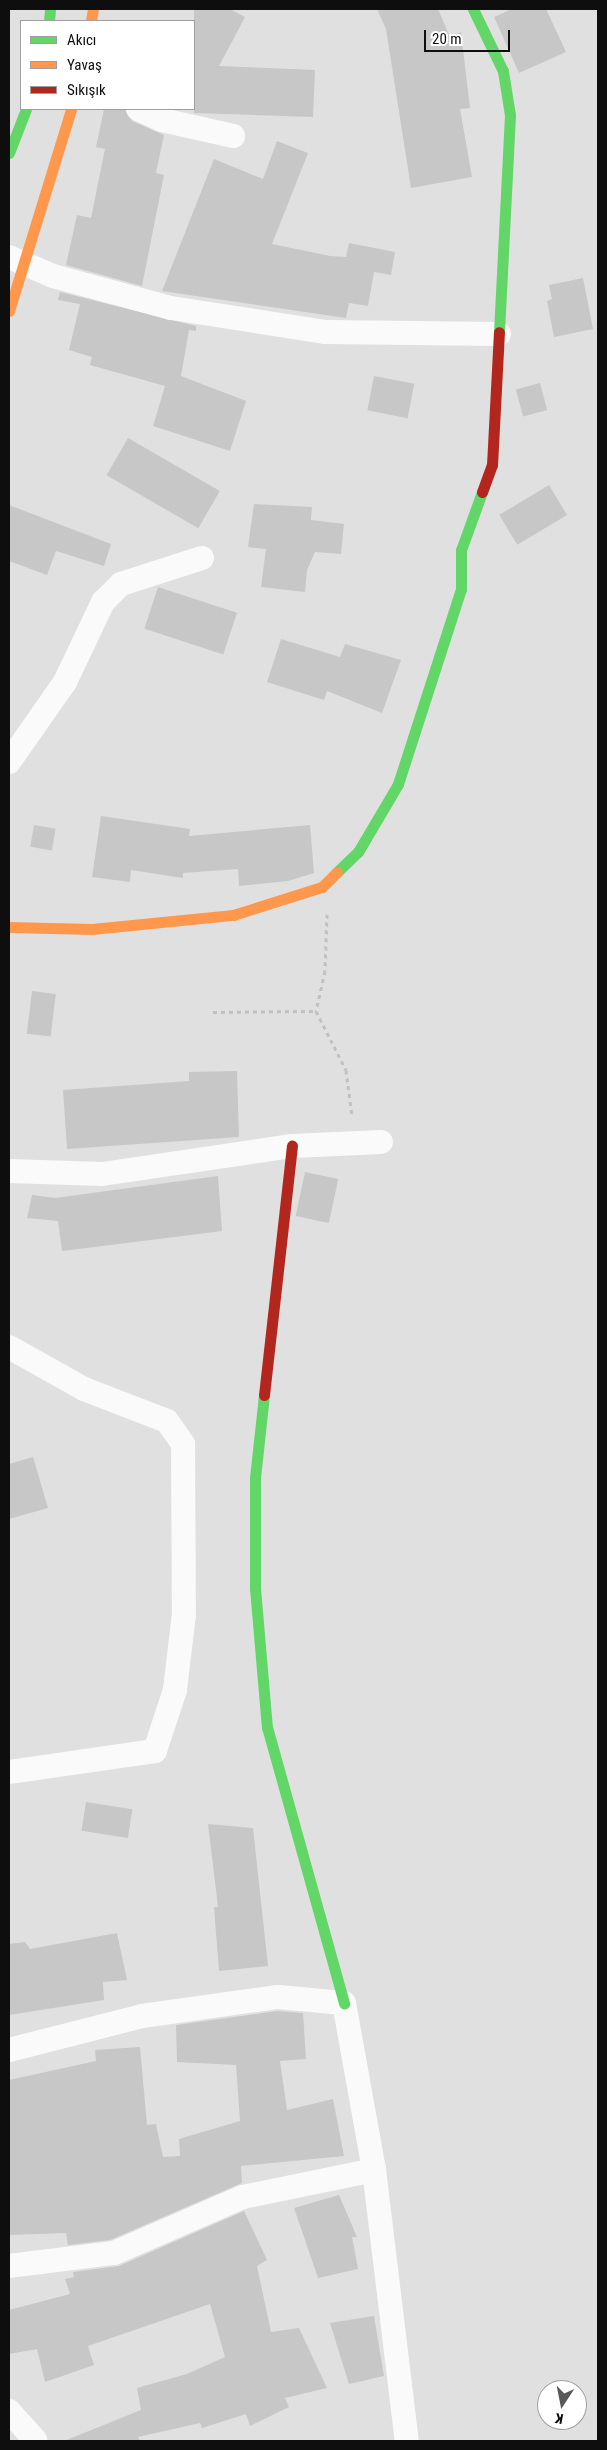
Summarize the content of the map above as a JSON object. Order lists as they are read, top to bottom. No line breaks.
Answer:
{"legend":["Akıcı","Yavaş","Sıkışık"],"scale_bar":"20 m","north":"bottom"}
